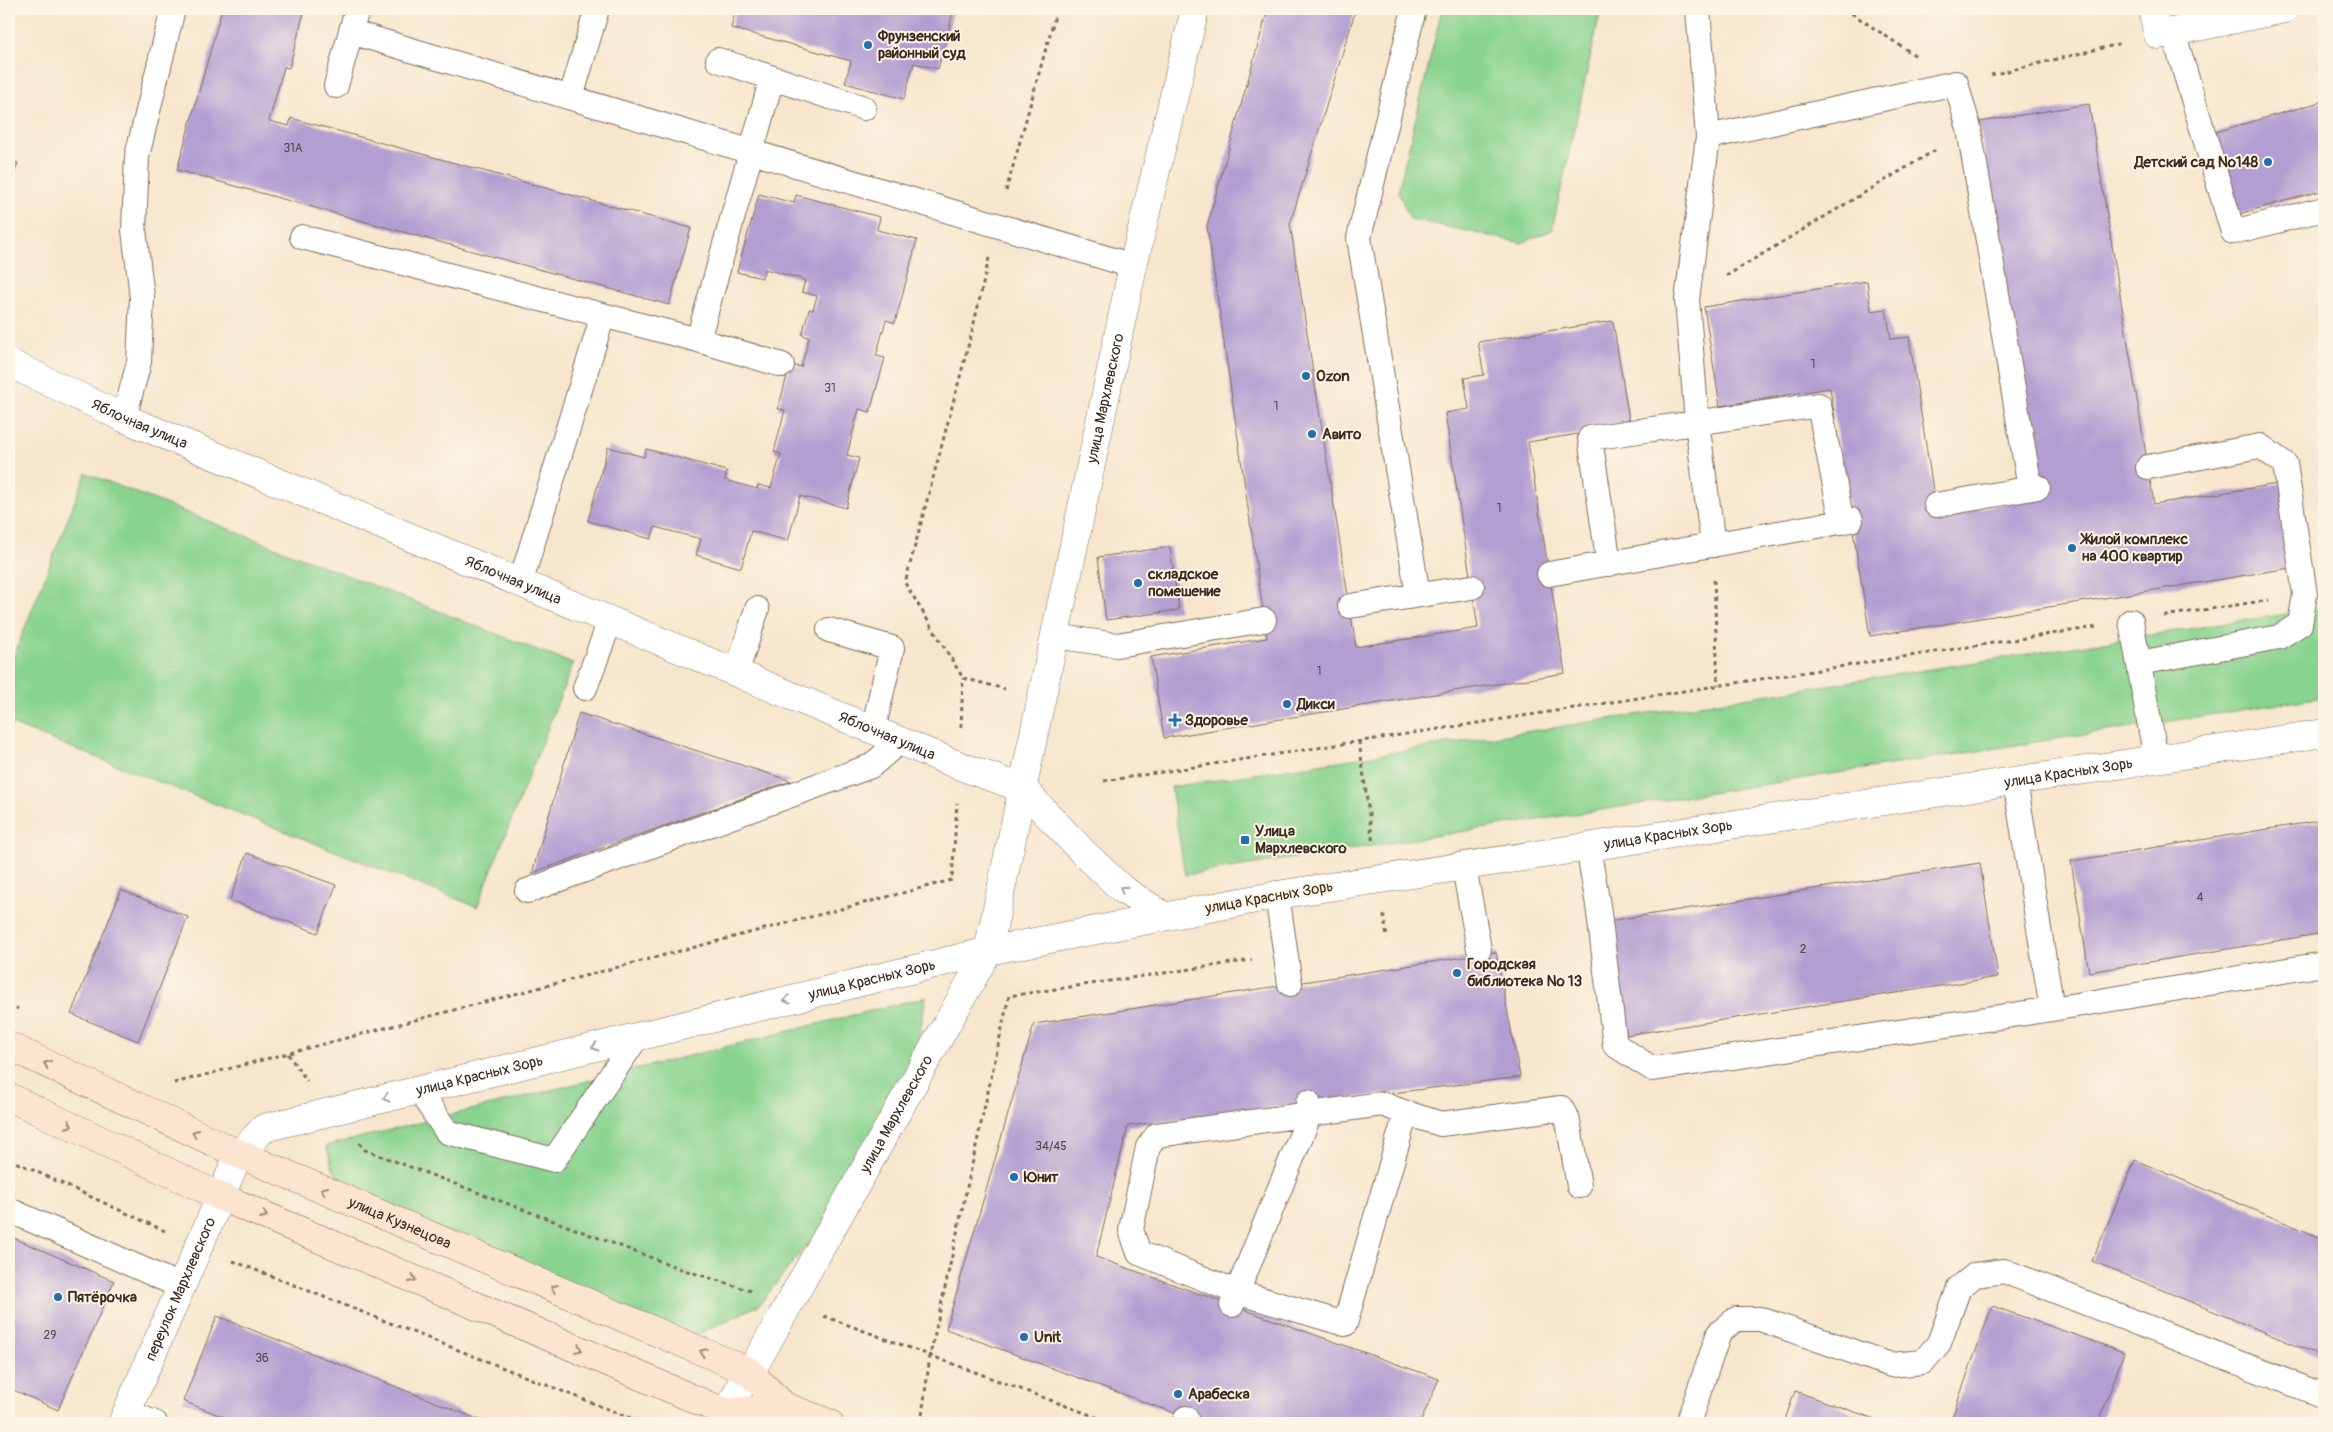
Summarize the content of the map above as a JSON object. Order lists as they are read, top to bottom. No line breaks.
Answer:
{"streets":{"main road":["улица Кузнецова"],"street":["улица Мархлевского","Яблочная улица","улица Красных Зорь","переулок Мархлевского"]},"crossings":[["улица Мархлевского","Яблочная улица"],["улица Мархлевского","улица Красных Зорь"],["улица Мархлевского","улица Кузнецова"],["улица Красных Зорь","улица Кузнецова"],["улица Красных Зорь","переулок Мархлевского"],["улица Кузнецова","переулок Мархлевского"]],"places":{"other":["Фрунзенский районный суд","Детский сад №148","Ozon","Авито","Жилой комплекс на 400 квартир","складское помешение","Дикси","Городская библиотека № 13","Юнит","Пятёрочка","Unit","Арабеска"],"health":["Здоровье"],"transit":["Улица Мархлевского"]},"house_numbers":["31А","1","31","1","1","1","4","2","34/45","29","36"]}
